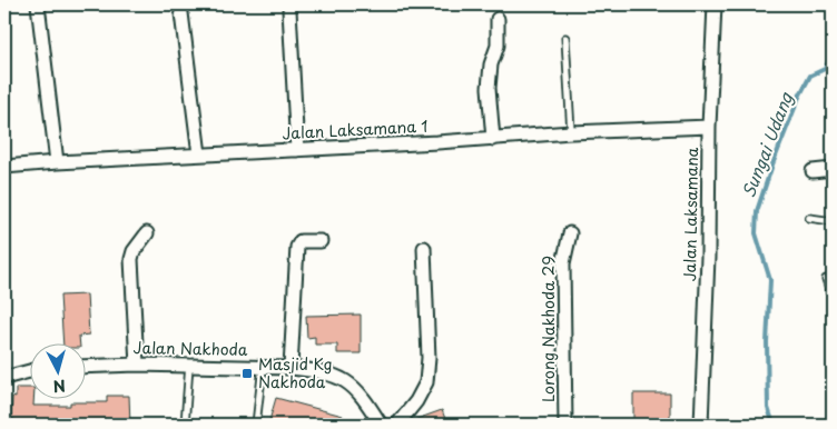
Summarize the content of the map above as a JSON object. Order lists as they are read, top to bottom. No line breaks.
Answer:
{"streets":{"street":["Jalan Laksamana 1","Jalan Laksamana","Lorong Nakhoda 29","Jalan Nakhoda"]},"crossings":[["Jalan Laksamana 1","Jalan Laksamana"]],"water":["Sungai Udang"],"places":{"transit":["Masjid Kg Nakhoda"]},"north":"bottom"}
